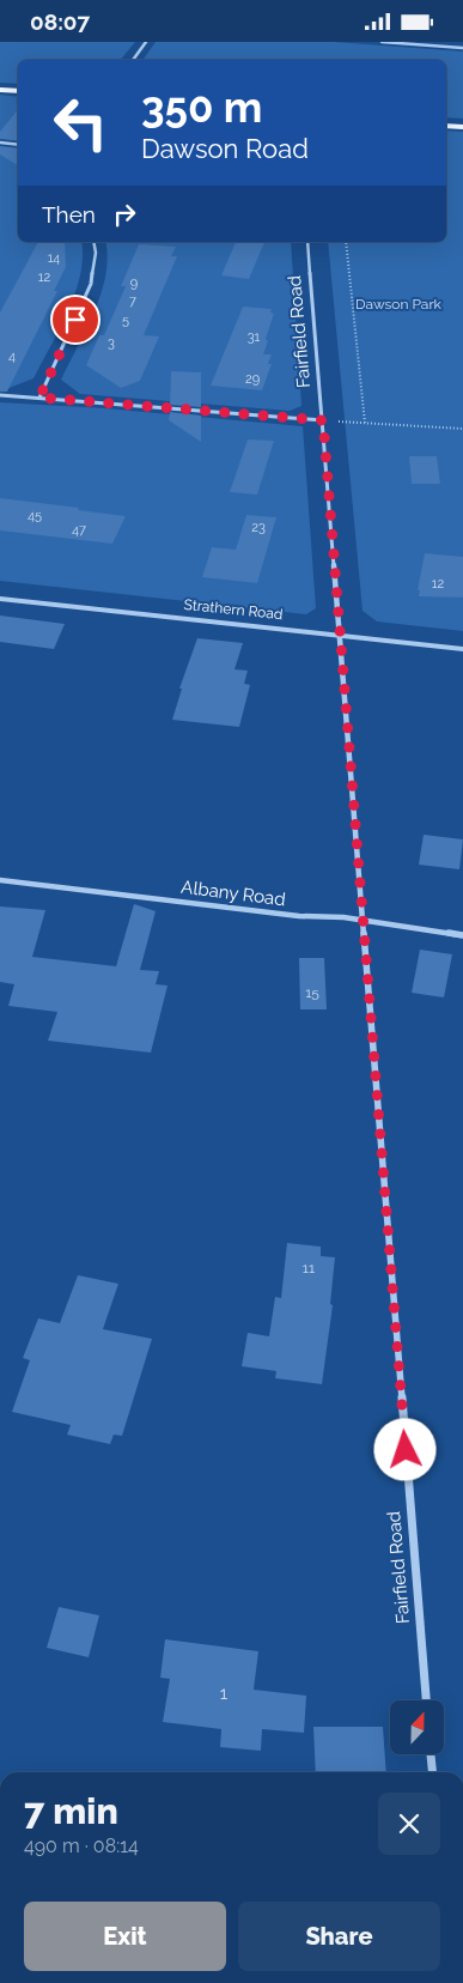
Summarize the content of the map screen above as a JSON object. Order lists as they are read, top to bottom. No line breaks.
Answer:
{"streets":{"street":["Fairfield Road","Strathern Road","Albany Road"]},"crossings":[["Fairfield Road","Strathern Road"],["Fairfield Road","Albany Road"]],"parks":["Dawson Park"],"house_numbers":["14","12","9","7","5","31","3","4","29","45","23","47","12","15","11","1"],"north":"top","page":{"status":"08:07","turn":["350 m","Dawson Road"],"then":"Then","heading":["7 min","490 m · 08:14"],"buttons":["Exit","Share"]}}
